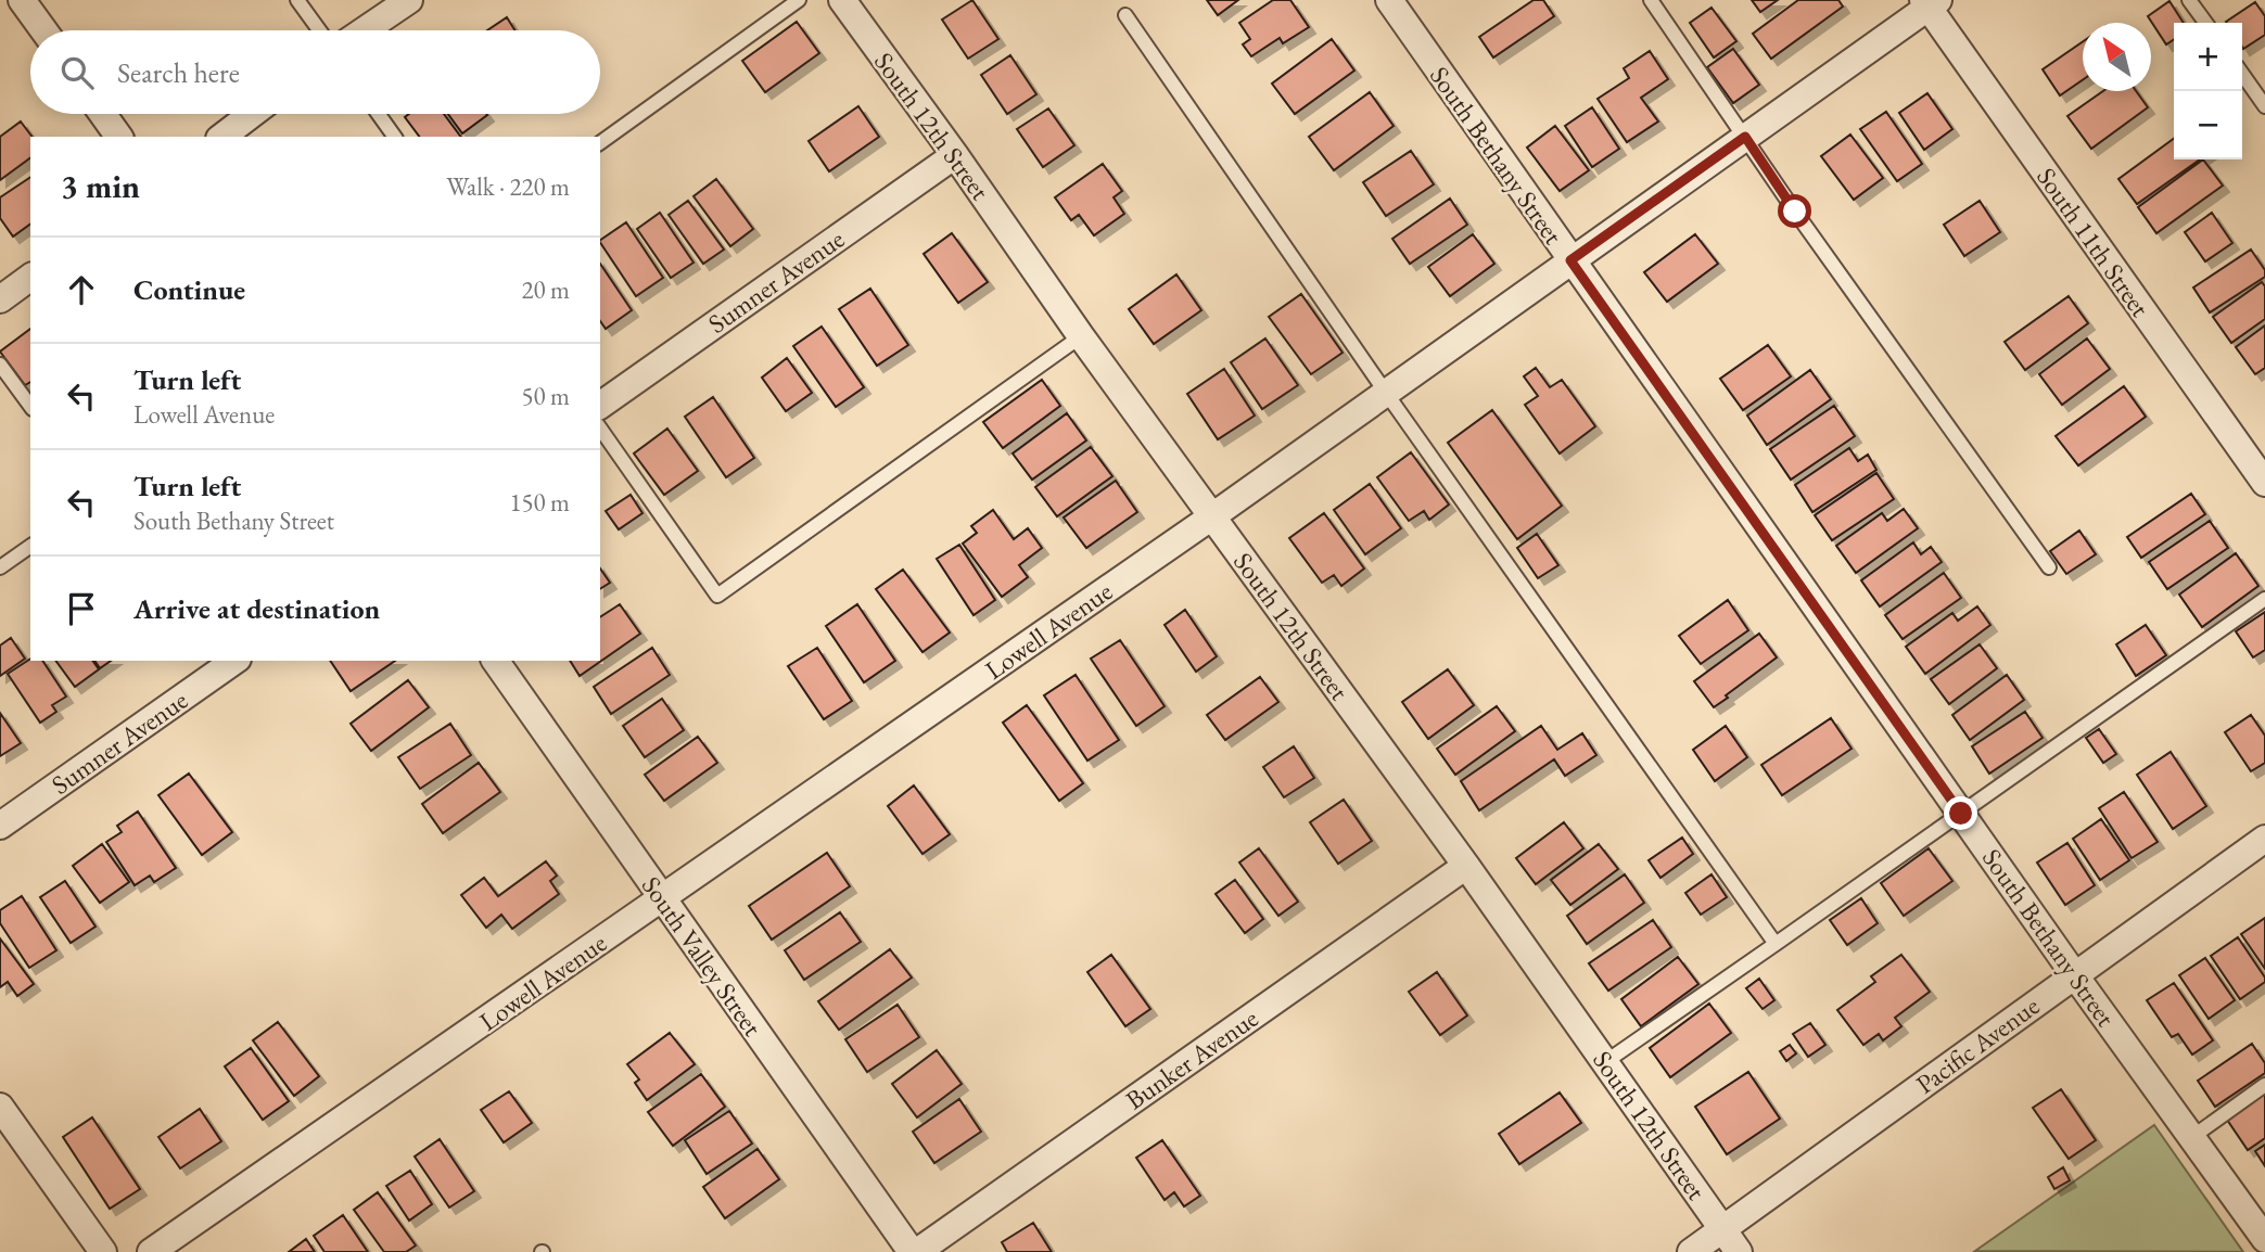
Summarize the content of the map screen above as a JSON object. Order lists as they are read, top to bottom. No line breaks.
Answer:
{"streets":{"street":["South 12th Street","South Bethany Street","South 11th Street","Sumner Avenue","Lowell Avenue","South Valley Street","Pacific Avenue","Bunker Avenue"]},"crossings":[["South 12th Street","Sumner Avenue"],["South 12th Street","Lowell Avenue"],["South 12th Street","Pacific Avenue"],["South 12th Street","Bunker Avenue"],["South Bethany Street","Lowell Avenue"],["South Bethany Street","Pacific Avenue"],["South 11th Street","Lowell Avenue"],["Lowell Avenue","South Valley Street"],["South Valley Street","Bunker Avenue"]],"north":"top left","page":{"map_buttons":["+","−"],"search":"Search here","heading":["3 min","Walk · 220 m"],"list":[["Continue","20 m"],["Turn left","Lowell Avenue","50 m"],["Turn left","South Bethany Street","150 m"],"Arrive at destination"]}}
